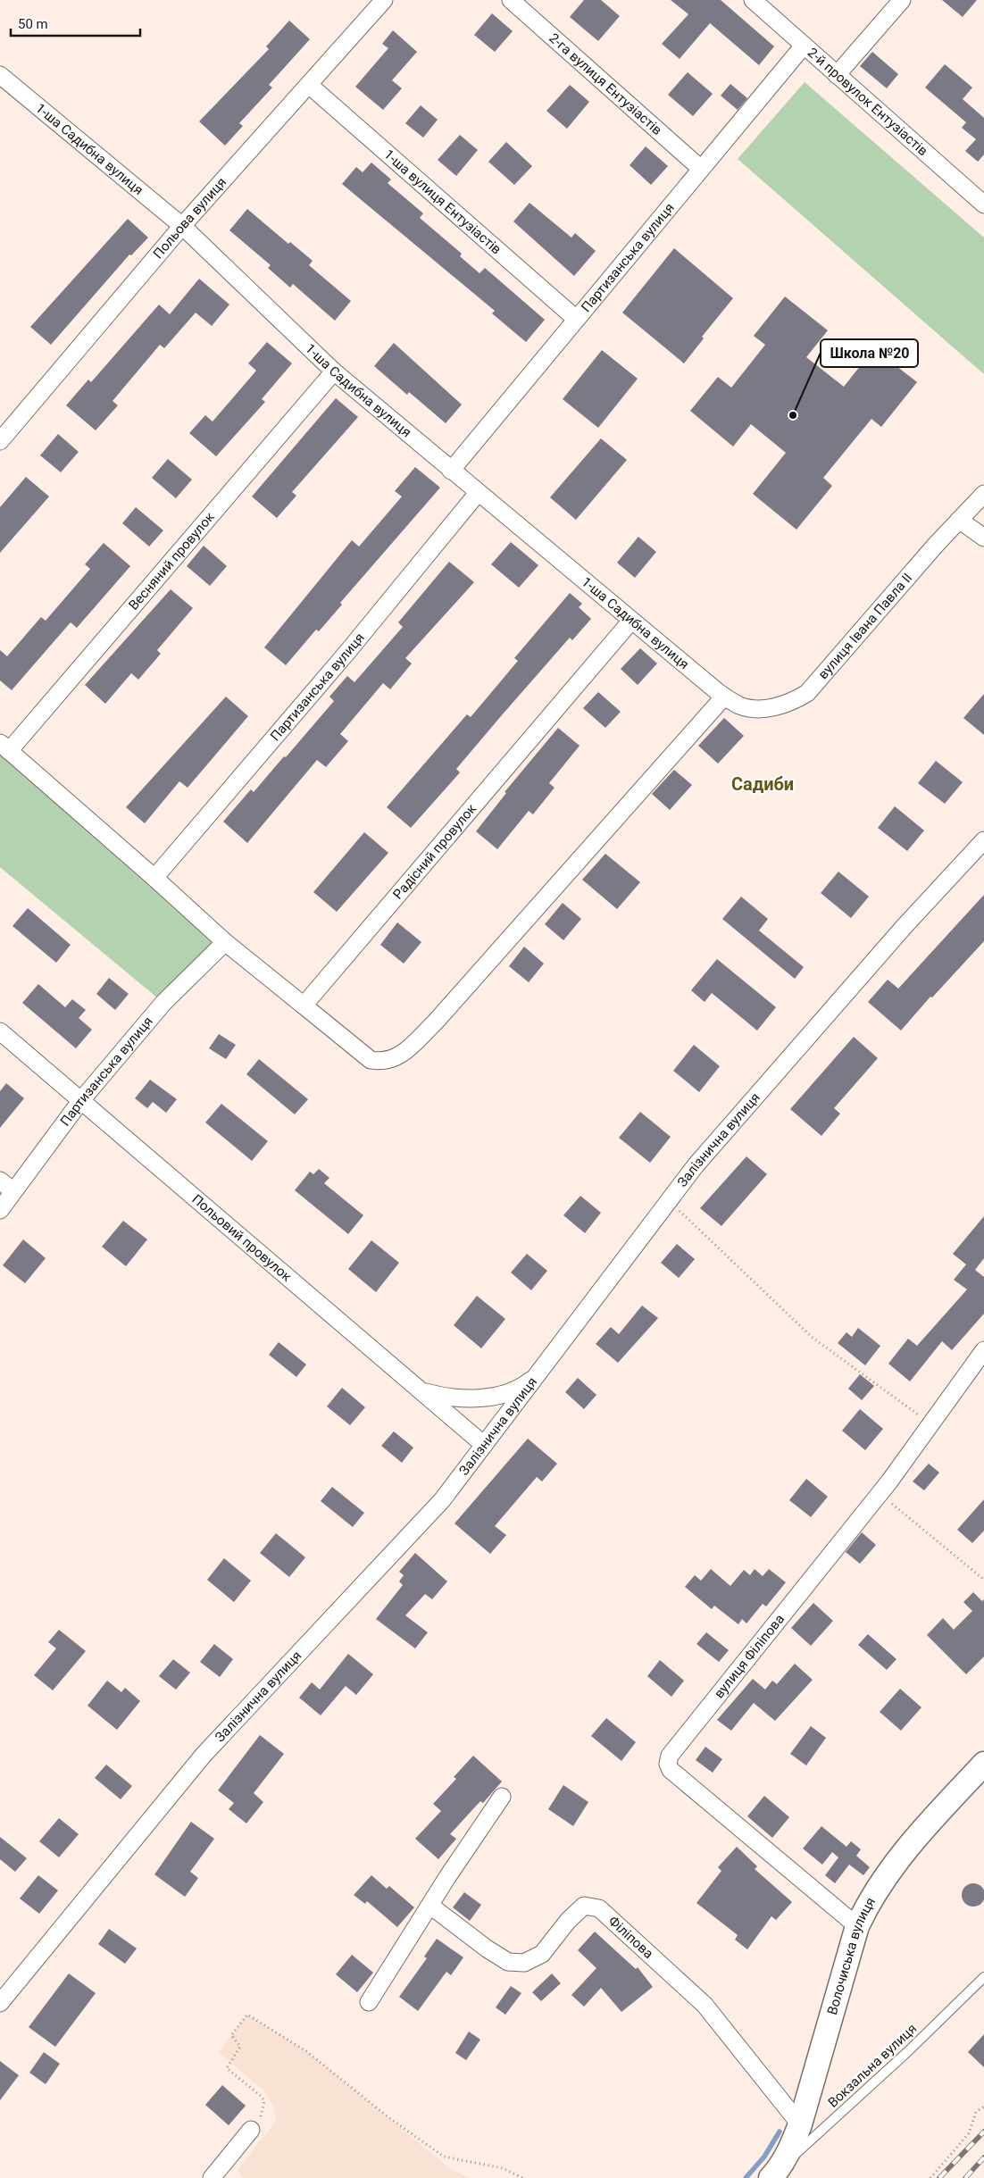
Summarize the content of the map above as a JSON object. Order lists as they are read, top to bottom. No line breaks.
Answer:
{"streets":{"main road":["Волочиська вулиця"],"street":["2-га вулиця Ентузіастів","2-й провулок Ентузіастів","1-ша Садибна вулиця","1-ша вулиця Ентузіастів","Польова вулиця","Партизанська вулиця","Весняний провулок","вулиця Івана Павла II","Радісний провулок","Залізнична вулиця","Польовий провулок","вулиця Філіпова","Філіпова"],"lane":["Вокзальна вулиця"]},"crossings":[["2-га вулиця Ентузіастів","Партизанська вулиця"],["2-й провулок Ентузіастів","Партизанська вулиця"],["1-ша Садибна вулиця","Польова вулиця"],["1-ша Садибна вулиця","Партизанська вулиця"],["1-ша Садибна вулиця","Весняний провулок"],["1-ша Садибна вулиця","вулиця Івана Павла II"],["1-ша Садибна вулиця","Радісний провулок"],["1-ша вулиця Ентузіастів","Польова вулиця"],["1-ша вулиця Ентузіастів","Партизанська вулиця"],["Партизанська вулиця","Польовий провулок"],["Залізнична вулиця","Польовий провулок"],["вулиця Філіпова","Волочиська вулиця"],["Філіпова","Волочиська вулиця"],["Волочиська вулиця","Вокзальна вулиця"]],"districts":["Садиби"],"places":["Школа №20"],"scale_bar":"50 m"}
